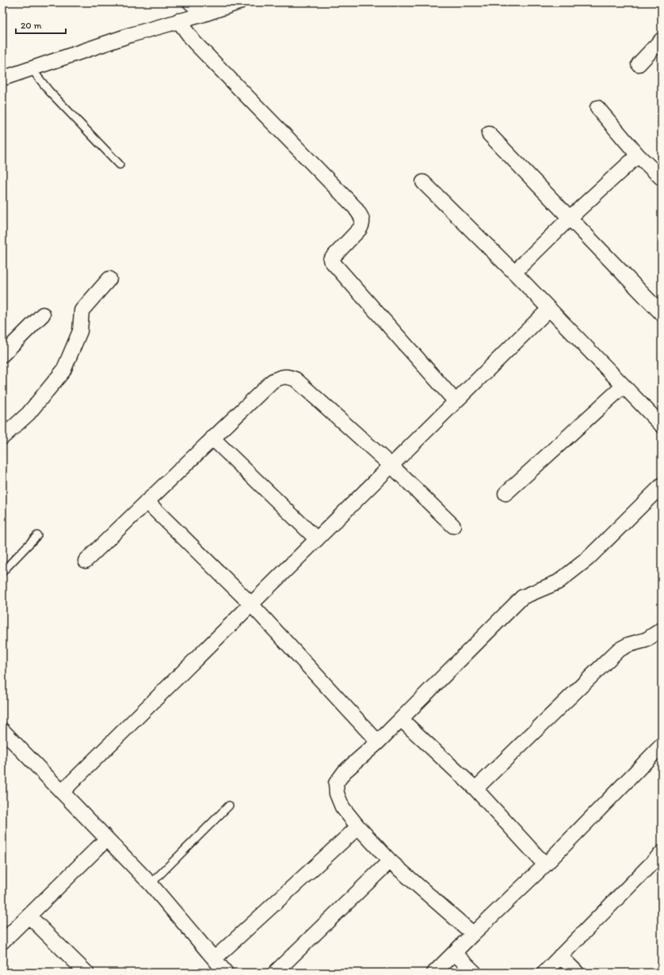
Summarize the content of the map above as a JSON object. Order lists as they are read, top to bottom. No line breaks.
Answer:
{"scale_bar":"20 m"}
